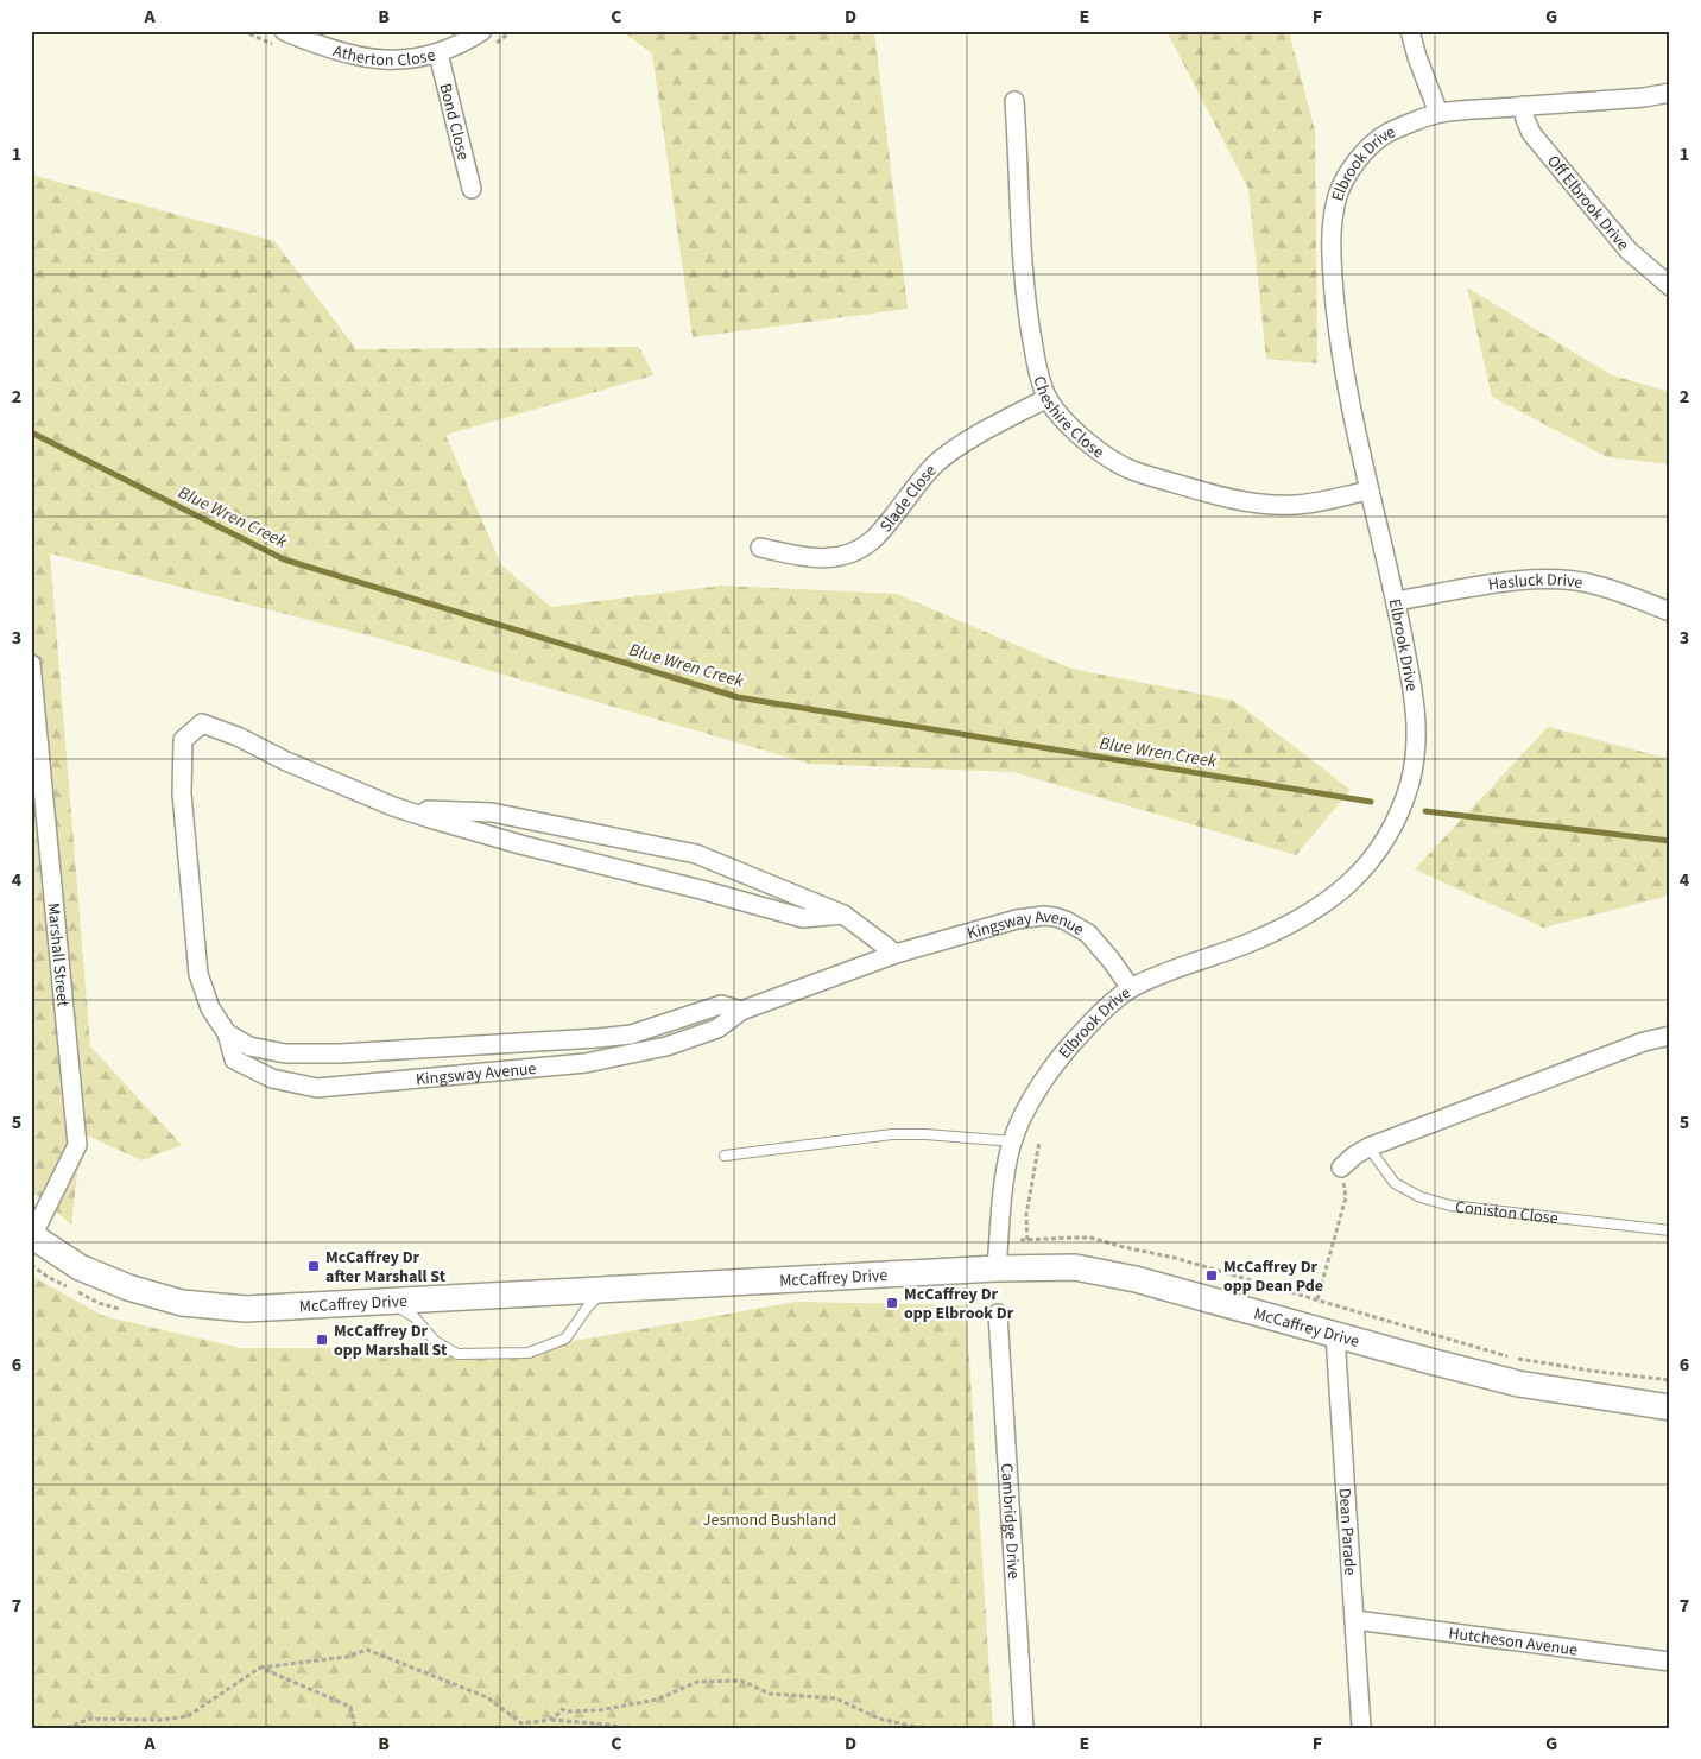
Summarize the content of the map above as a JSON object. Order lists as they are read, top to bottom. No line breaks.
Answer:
{"streets":{"main road":["McCaffrey Drive"],"street":["Atherton Close","Bond Close","Elbrook Drive","Off Elbrook Drive","Cheshire Close","Slade Close","Hasluck Drive","Kingsway Avenue","Marshall Street","Cambridge Drive","Dean Parade","Hutcheson Avenue"],"lane":["Coniston Close"]},"crossings":[["Atherton Close","Bond Close"],["Elbrook Drive","Off Elbrook Drive"],["Elbrook Drive","Cheshire Close"],["Elbrook Drive","Hasluck Drive"],["Elbrook Drive","Kingsway Avenue"],["Elbrook Drive","McCaffrey Drive"],["Cheshire Close","Slade Close"],["Marshall Street","McCaffrey Drive"],["McCaffrey Drive","Dean Parade"],["Dean Parade","Hutcheson Avenue"]],"water":["Blue Wren Creek"],"parks":["Jesmond Bushland"],"places":{"transit":["McCaffrey Dr after Marshall St","McCaffrey Dr opp Dean Pde","McCaffrey Dr opp Elbrook Dr","McCaffrey Dr opp Marshall St"]},"grid":{"columns":["A","B","C","D","E","F","G"],"rows":["1","2","3","4","5","6","7"]}}
